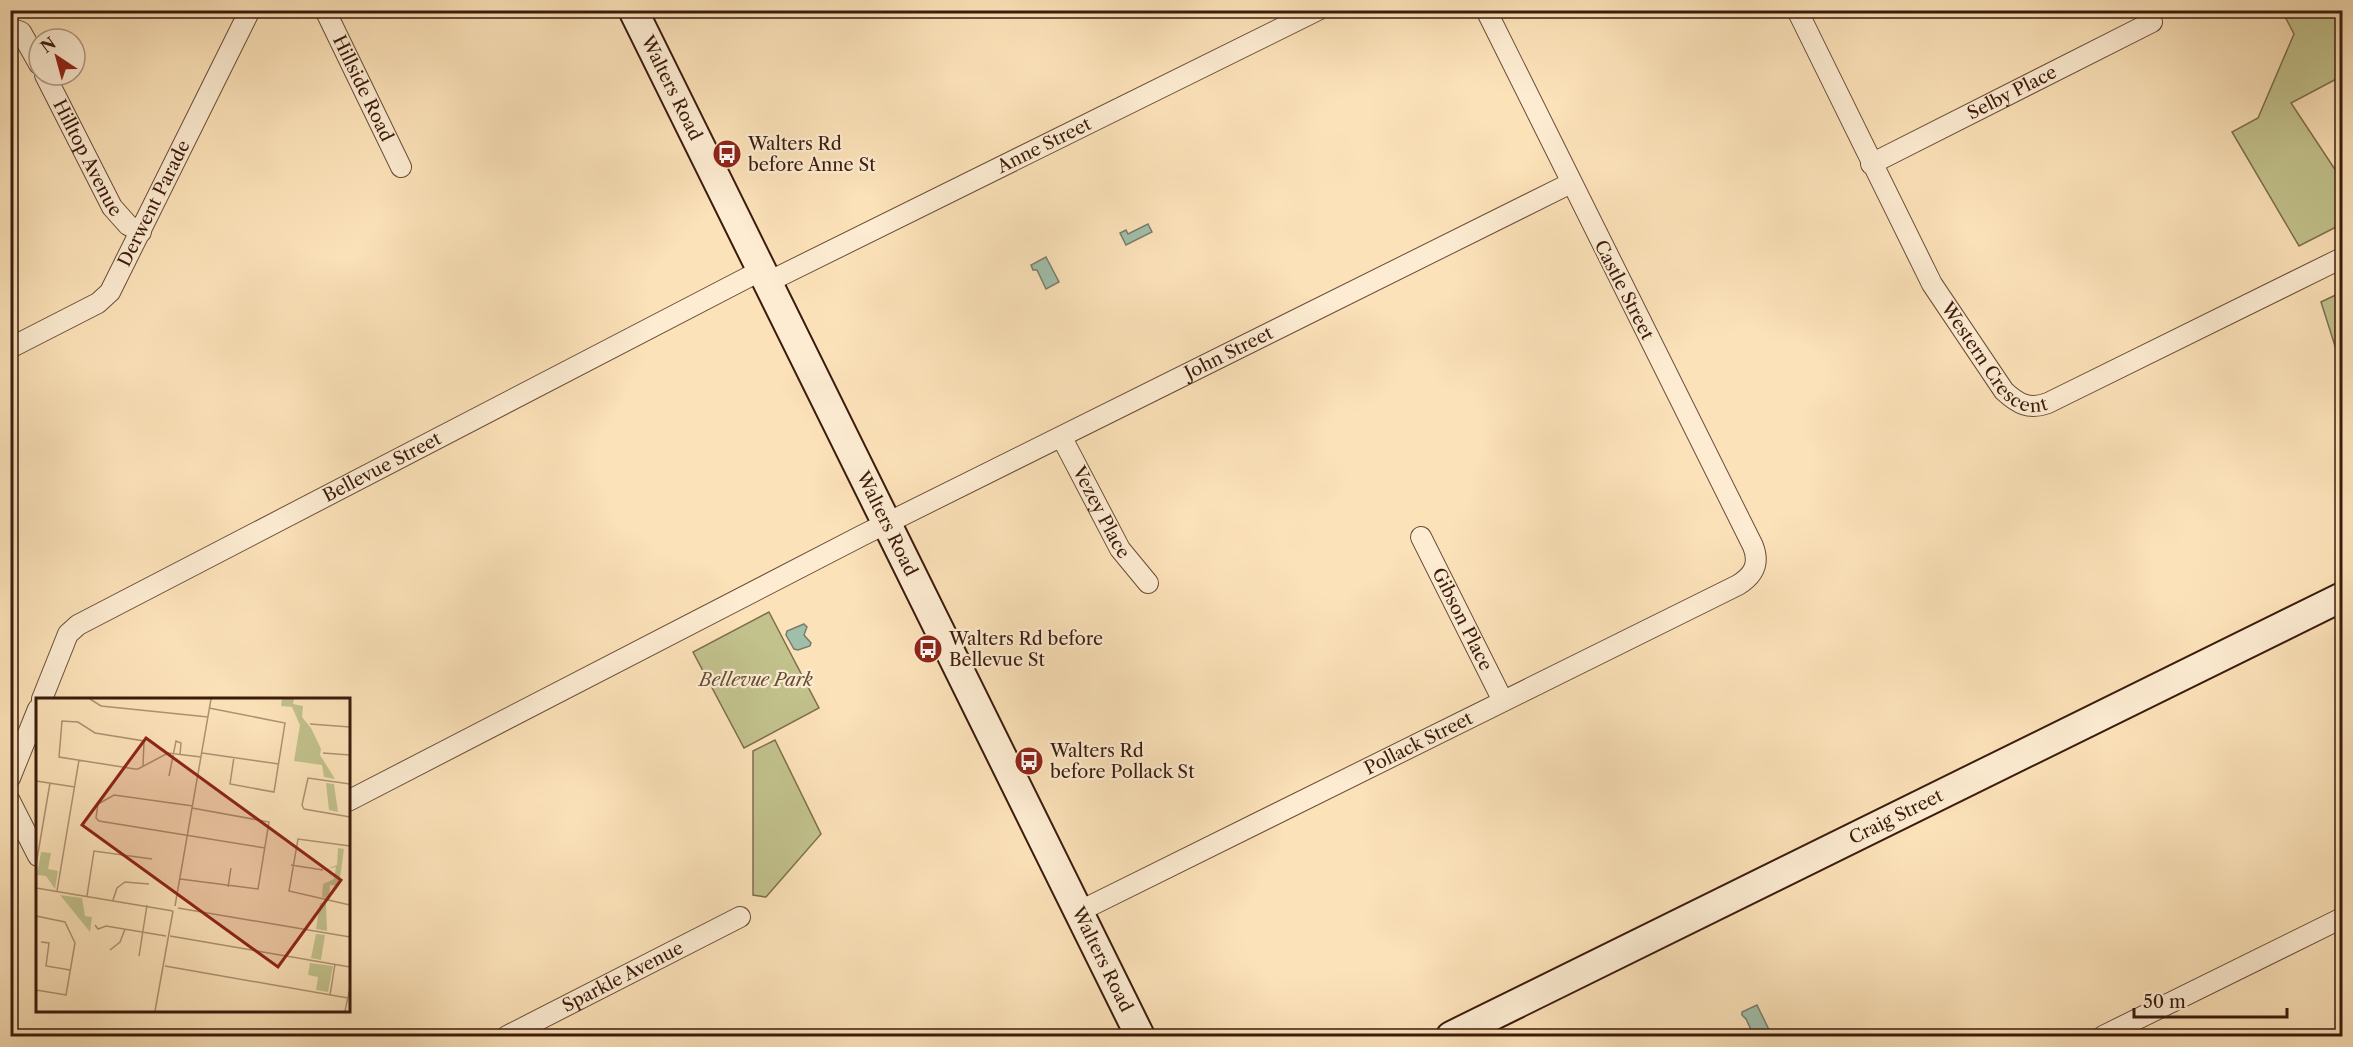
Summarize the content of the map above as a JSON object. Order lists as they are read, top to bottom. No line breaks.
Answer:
{"streets":{"main road":["Walters Road","Craig Street"],"street":["Hillside Road","Selby Place","Anne Street","Hilltop Avenue","Derwent Parade","Castle Street","Western Crescent","John Street","Bellevue Street","Vezey Place","Gibson Place","Pollack Street","Sparkle Avenue"]},"crossings":[["Walters Road","Anne Street"],["Walters Road","John Street"],["Walters Road","Bellevue Street"],["Walters Road","Pollack Street"],["Selby Place","Western Crescent"],["Anne Street","Bellevue Street"],["Hilltop Avenue","Derwent Parade"],["Castle Street","John Street"],["Castle Street","Pollack Street"],["John Street","Vezey Place"],["Gibson Place","Pollack Street"]],"parks":["Bellevue Park"],"places":{"bus stop":["Walters Rd before Anne St","Walters Rd before Bellevue St","Walters Rd before Pollack St"]},"scale_bar":"50 m","north":"top left"}
